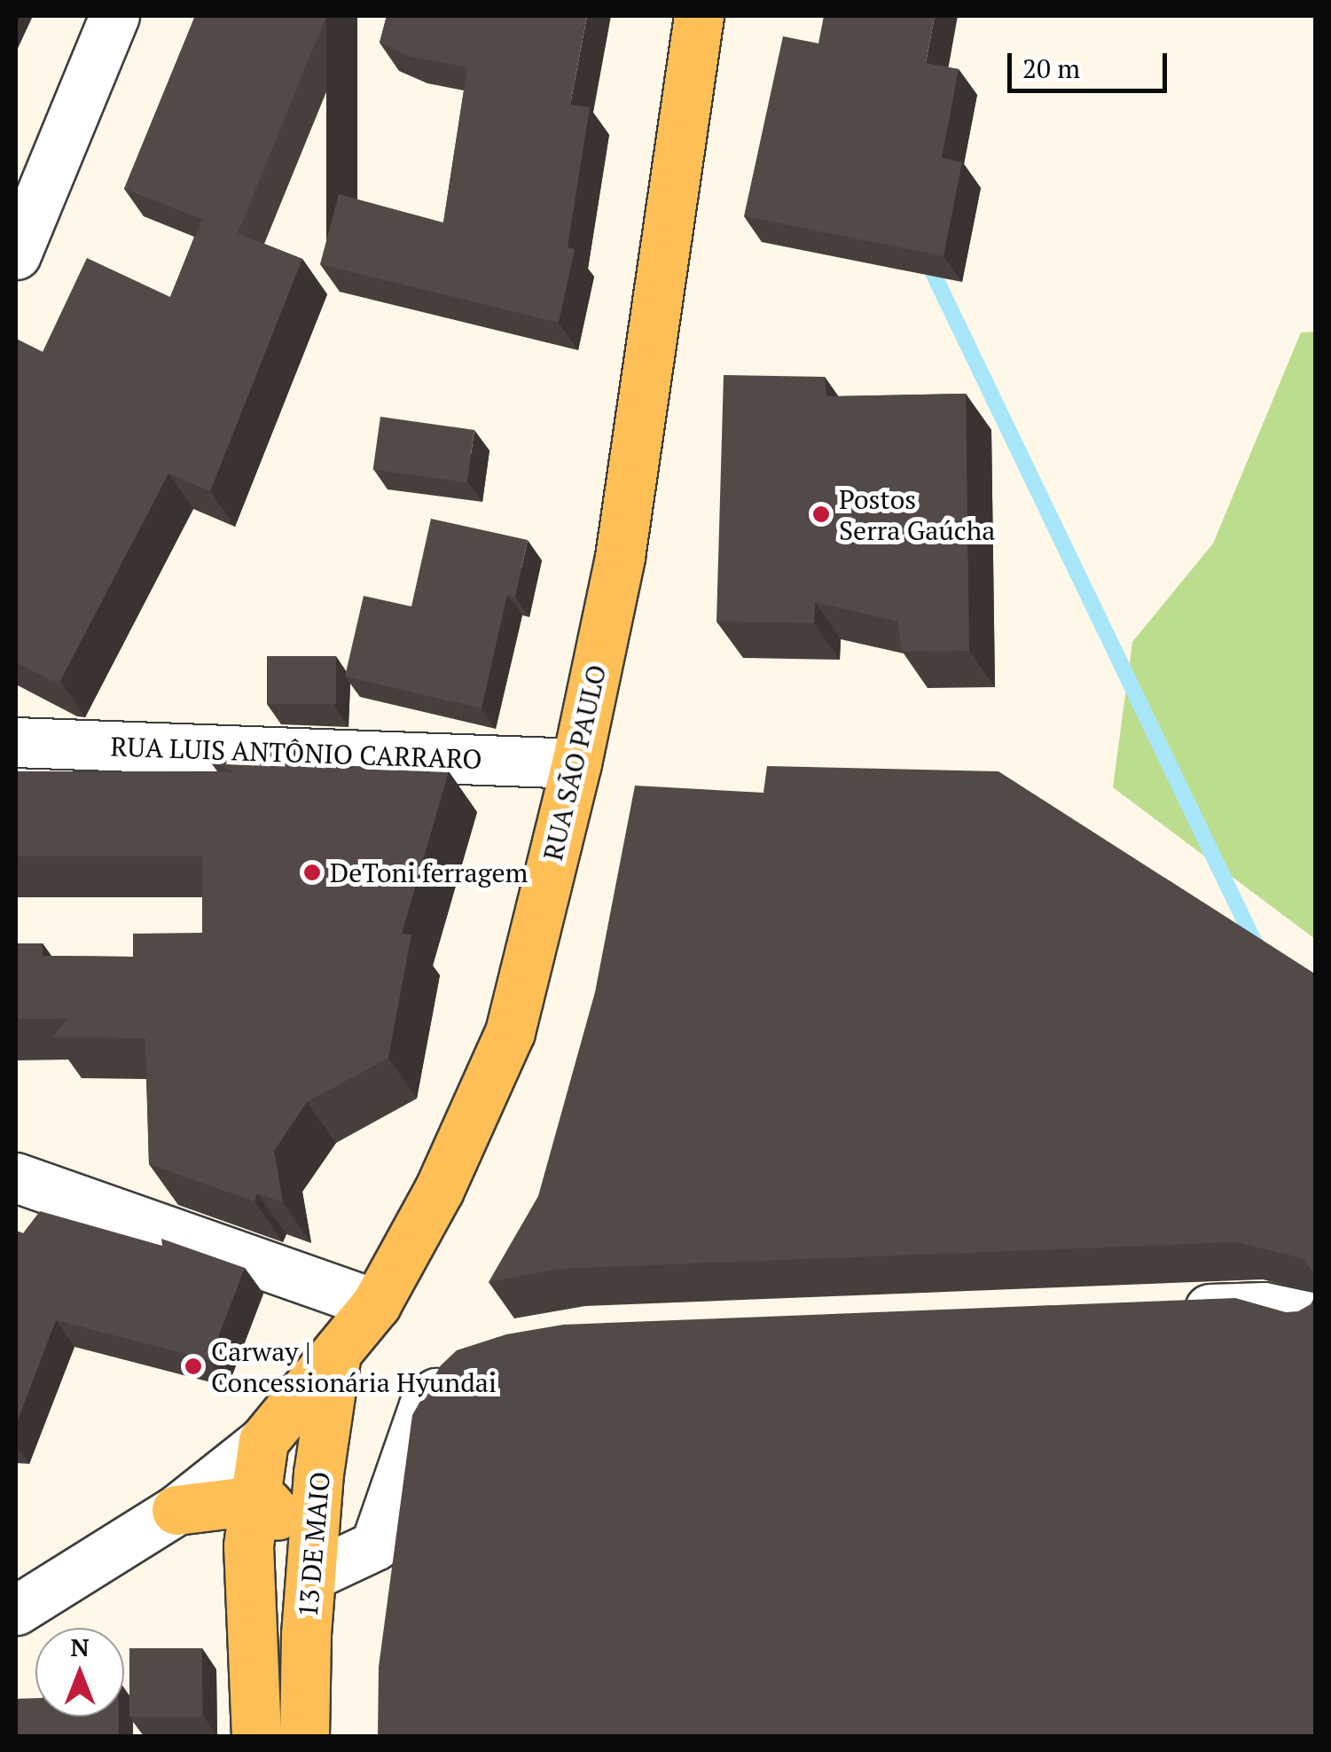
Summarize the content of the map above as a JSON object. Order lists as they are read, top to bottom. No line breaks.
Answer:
{"streets":{"main road":["RUA SÃO PAULO","13 DE MAIO"],"street":["RUA LUIS ANTÔNIO CARRARO"]},"crossings":[["RUA LUIS ANTÔNIO CARRARO","RUA SÃO PAULO"],["RUA SÃO PAULO","13 DE MAIO"]],"places":["Postos Serra Gaúcha","DeToni ferragem","Carway | Concessionária Hyundai"],"scale_bar":"20 m","north":"top"}
